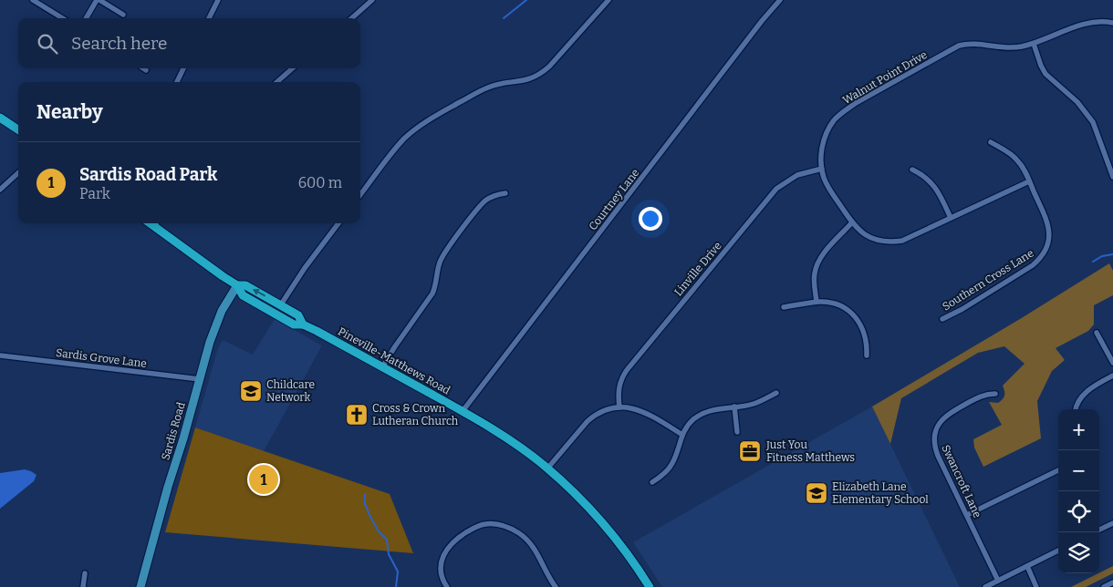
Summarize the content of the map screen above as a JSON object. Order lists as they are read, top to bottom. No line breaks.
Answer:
{"streets":{"main road":["Pineville-Matthews Road","Sardis Road"],"street":["Walnut Point Drive","Courtney Lane","Linville Drive","Southern Cross Lane","Sardis Grove Lane","Swancroft Lane"]},"crossings":[["Walnut Point Drive","Linville Drive"],["Walnut Point Drive","Southern Cross Lane"],["Courtney Lane","Pineville-Matthews Road"],["Sardis Grove Lane","Sardis Road"],["Pineville-Matthews Road","Sardis Road"]],"places":{"school or university":["Childcare Network","Elizabeth Lane Elementary School"],"church":["Cross & Crown Lutheran Church"],"office":["Just You Fitness Matthews"]},"page":{"search":"Search here","heading":"Nearby","list":[{"mark":"1","name":"Sardis Road Park","note":"Park","value":"600 m"}],"map_buttons":["+","−"],"pins":"1"}}
